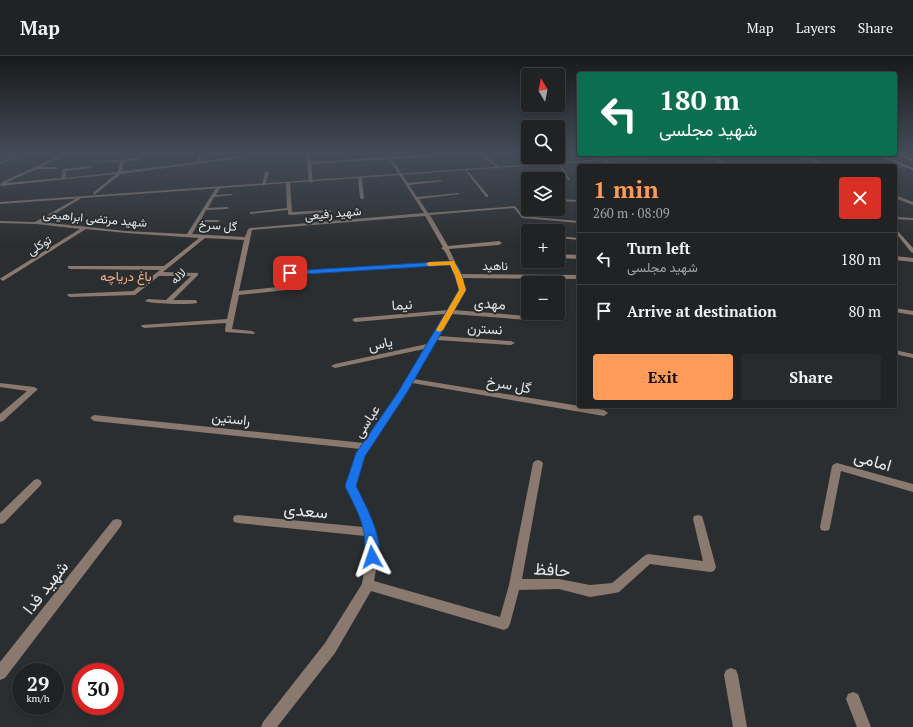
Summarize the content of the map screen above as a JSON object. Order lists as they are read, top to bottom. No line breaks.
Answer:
{"streets":{"street":["شهید رفیعی","شهید مرتضی ابراهیمی","گل سرخ","توکلی","ناهید","لاله","مهدی","نیما","نسترن","یاس","راستین","عباسی","امامی","سعدی","حافظ","شهید فدا"]},"crossings":[["شهید رفیعی","گل سرخ"],["شهید رفیعی","عباسی"],["شهید مرتضی ابراهیمی","گل سرخ"],["شهید مرتضی ابراهیمی","توکلی"],["گل سرخ","لاله"],["گل سرخ","عباسی"],["ناهید","عباسی"],["مهدی","نیما"],["مهدی","عباسی"],["نیما","عباسی"],["نسترن","یاس"],["نسترن","عباسی"],["یاس","عباسی"],["راستین","عباسی"],["عباسی","سعدی"],["عباسی","حافظ"]],"districts":["باغ دریاچه"],"north":"top","page":{"header":"Map","nav":["Map","Layers","Share"],"map_buttons":["+","−"],"turn":["180 m","شهید مجلسی"],"heading":["1 min","260 m · 08:09"],"list":[{"name":"Turn left","note":"شهید مجلسی","value":"180 m"},{"name":"Arrive at destination","value":"80 m"}],"buttons":["Exit","Share"],"speed":"29 km/h","limit":"30"}}
